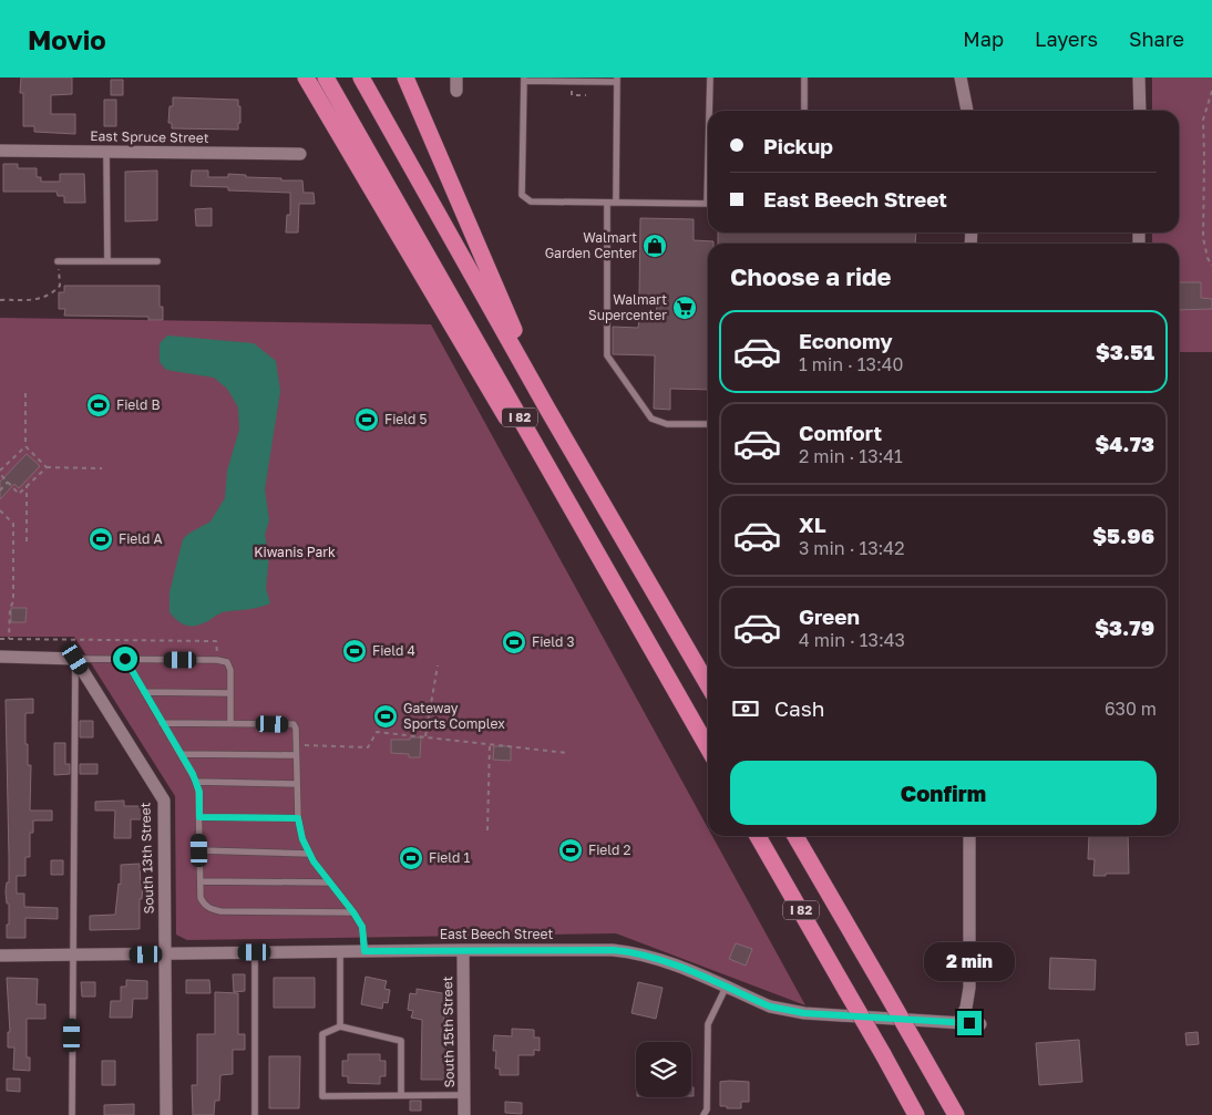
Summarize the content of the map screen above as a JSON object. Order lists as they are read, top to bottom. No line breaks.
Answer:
{"streets":{"highway":["I 82"],"street":["East Spruce Street","South 13th Street","East Beech Street","South 15th Street"]},"crossings":[["South 13th Street","East Beech Street"],["East Beech Street","South 15th Street"]],"parks":["Kiwanis Park"],"places":{"shop":["Walmart Garden Center"],"supermarket":["Walmart Supercenter"],"sports":["Field B","Field 5","Field A","Field 3","Field 4","Gateway Sports Complex","Field 2","Field 1"]},"page":{"header":"Movio","nav":["Map","Layers","Share"],"banner":["Pickup","East Beech Street"],"heading":"Choose a ride","list":[{"name":"Economy","note":"1 min · 13:40","value":"$3.51"},{"name":"Comfort","note":"2 min · 13:41","value":"$4.73"},{"name":"XL","note":"3 min · 13:42","value":"$5.96"},{"name":"Green","note":"4 min · 13:43","value":"$3.79"}],"pay":["Cash","630 m"],"buttons":"Confirm","bubble":"2 min"}}
